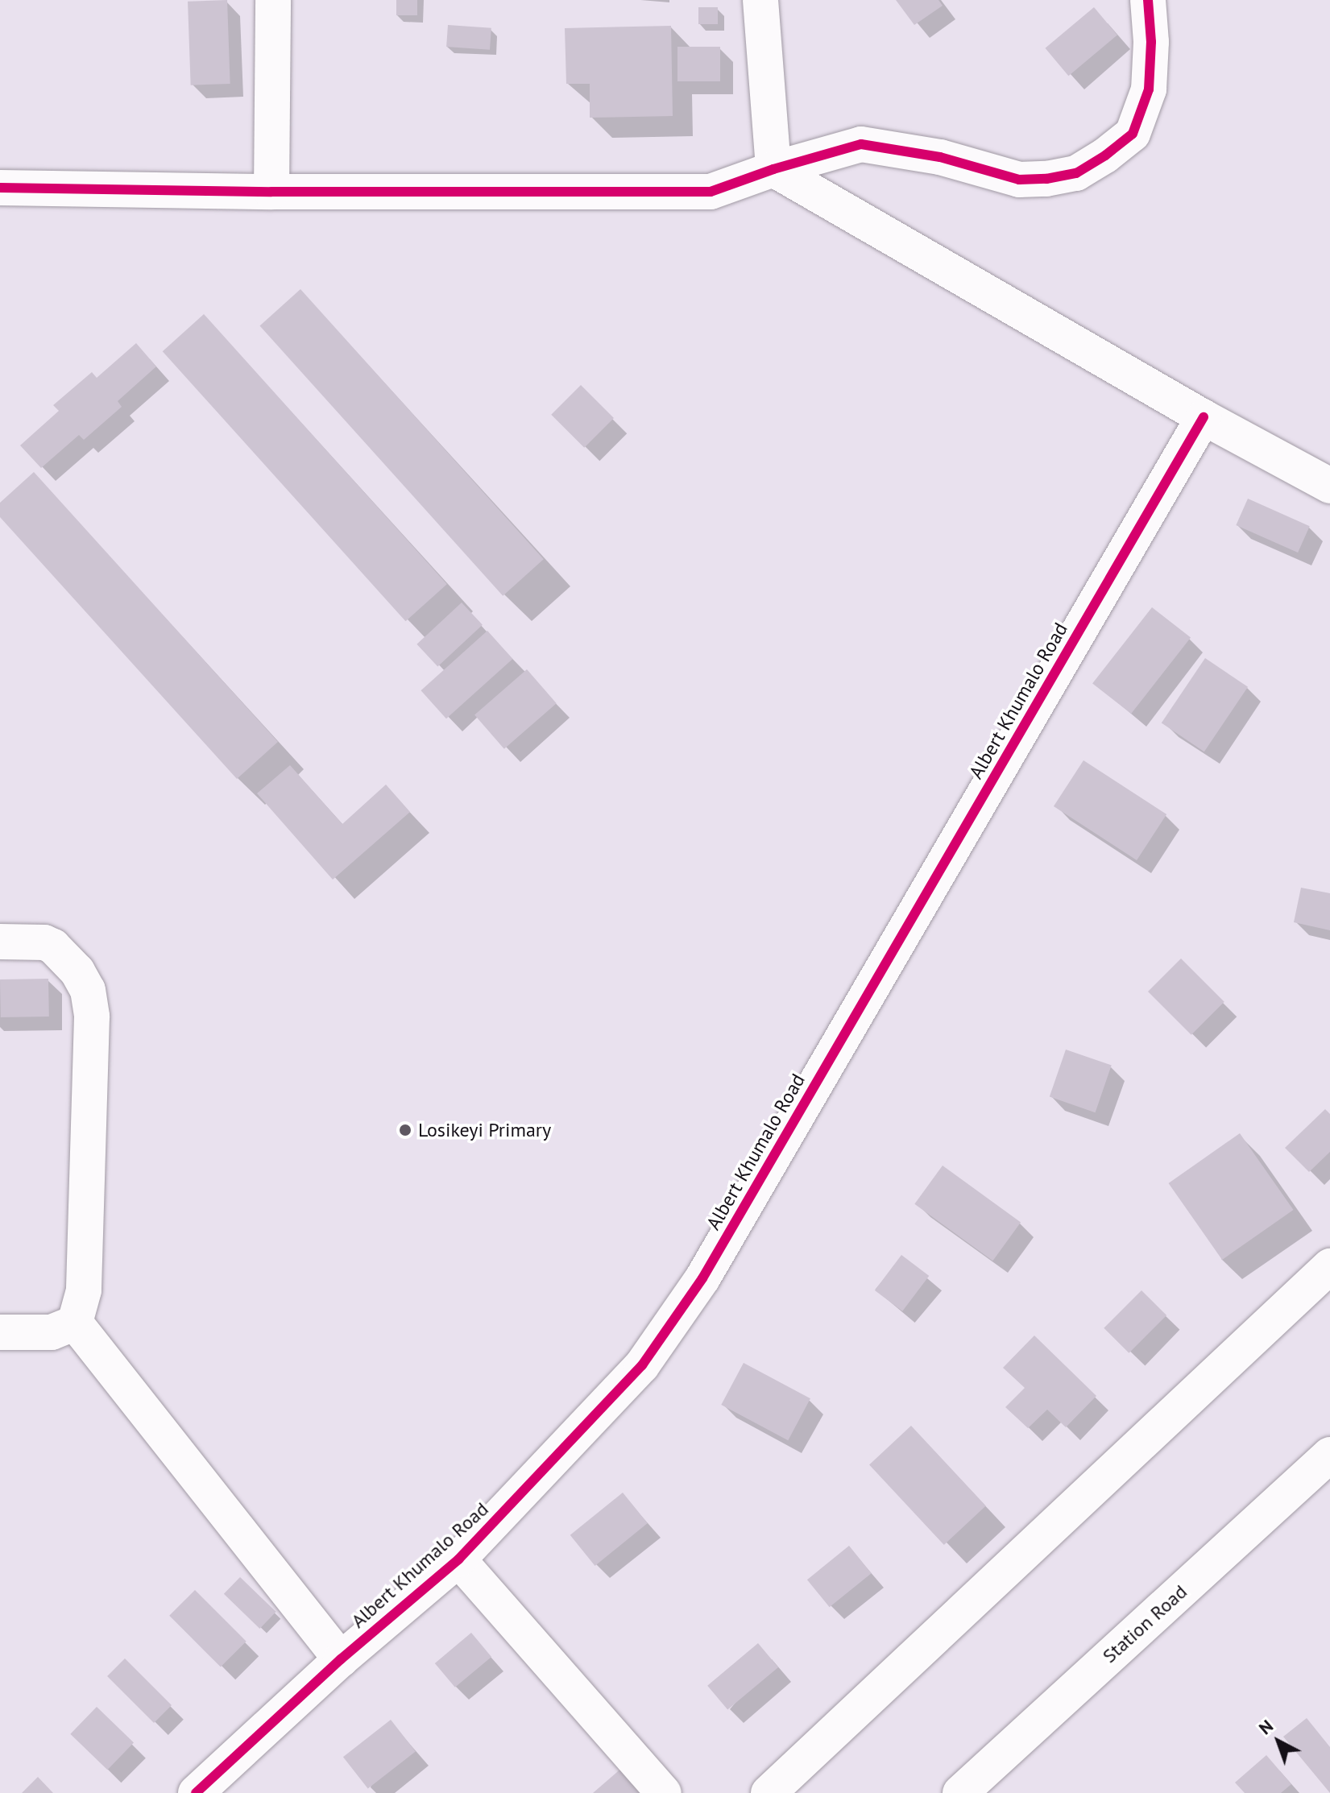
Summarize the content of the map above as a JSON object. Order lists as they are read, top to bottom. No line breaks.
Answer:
{"streets":{"street":["Albert Khumalo Road","Station Road"]},"places":["Losikeyi Primary"],"north":"top left"}
